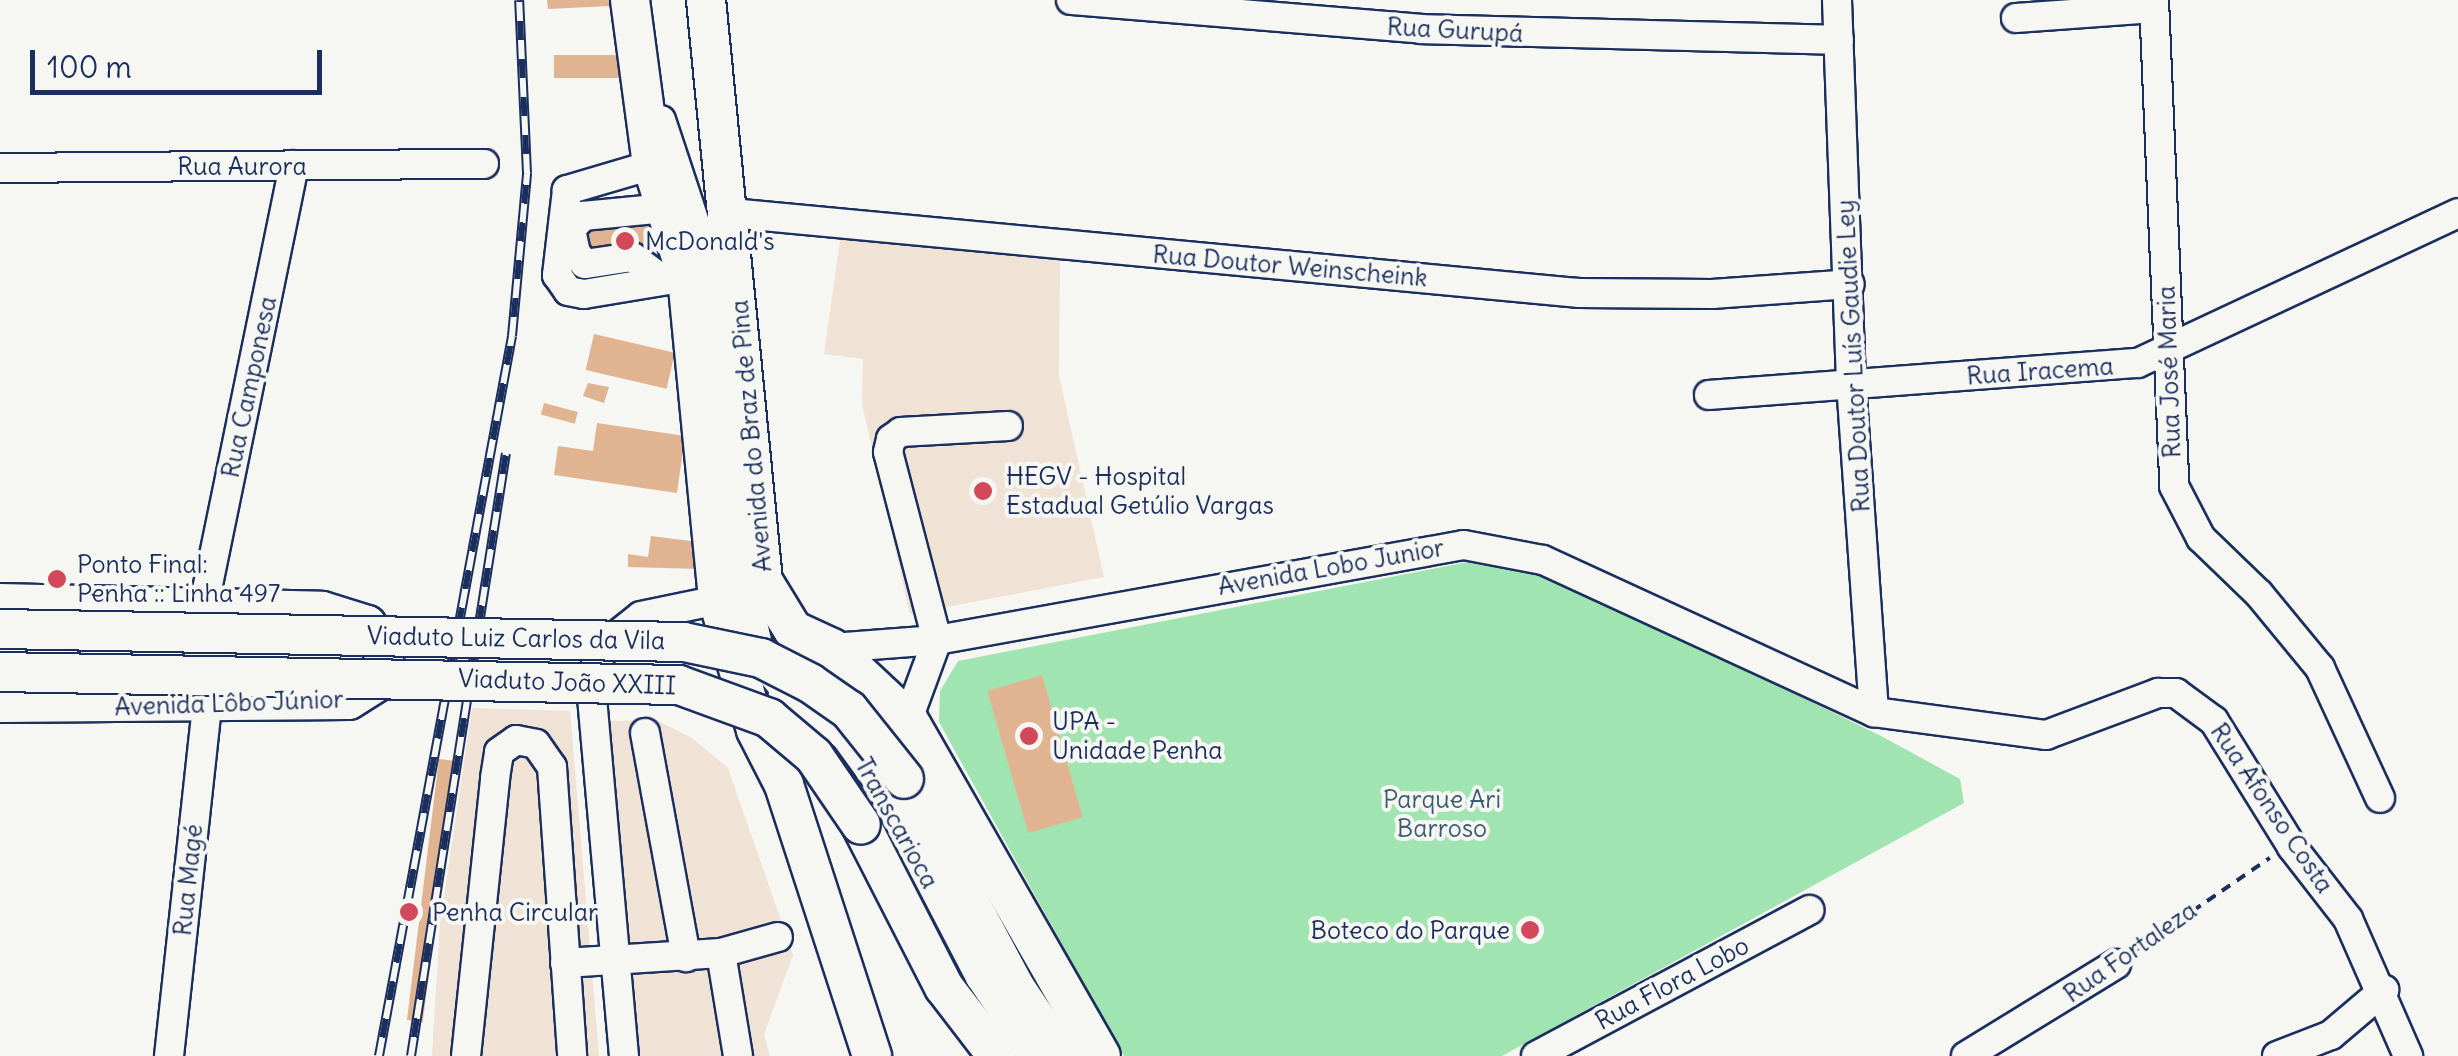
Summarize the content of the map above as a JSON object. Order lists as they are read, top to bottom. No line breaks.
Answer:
{"streets":{"main road":["Avenida do Braz de Pina","Viaduto Luiz Carlos da Vila","Viaduto João XXIII","Avenida Lôbo Júnior"],"street":["Rua Gurupá","Rua Aurora","Rua Doutor Weinscheink","Rua Doutor Luís Gaudie Ley","Rua Iracema","Rua José Maria","Rua Camponesa","Avenida Lobo Junior","Rua Afonso Costa","Transcarioca","Rua Magé","Rua Fortaleza","Rua Flora Lobo"]},"crossings":[["Rua Gurupá","Rua Doutor Luís Gaudie Ley"],["Rua Aurora","Rua Camponesa"],["Rua Doutor Weinscheink","Rua Doutor Luís Gaudie Ley"],["Rua Doutor Weinscheink","Avenida do Braz de Pina"],["Rua Doutor Luís Gaudie Ley","Rua Iracema"],["Rua Doutor Luís Gaudie Ley","Avenida Lobo Junior"],["Rua Doutor Luís Gaudie Ley","Rua Afonso Costa"],["Rua Iracema","Rua José Maria"],["Rua Camponesa","Avenida Lôbo Júnior"],["Avenida do Braz de Pina","Avenida Lobo Junior"],["Avenida Lobo Junior","Rua Afonso Costa"],["Avenida Lôbo Júnior","Rua Magé"],["Rua Afonso Costa","Rua Fortaleza"]],"parks":["Parque Ari Barroso"],"places":["McDonald's","HEGV - Hospital Estadual Getúlio Vargas","Ponto Final: Penha :: Linha 497","UPA - Unidade Penha","Penha Circular","Boteco do Parque"],"scale_bar":"100 m"}
